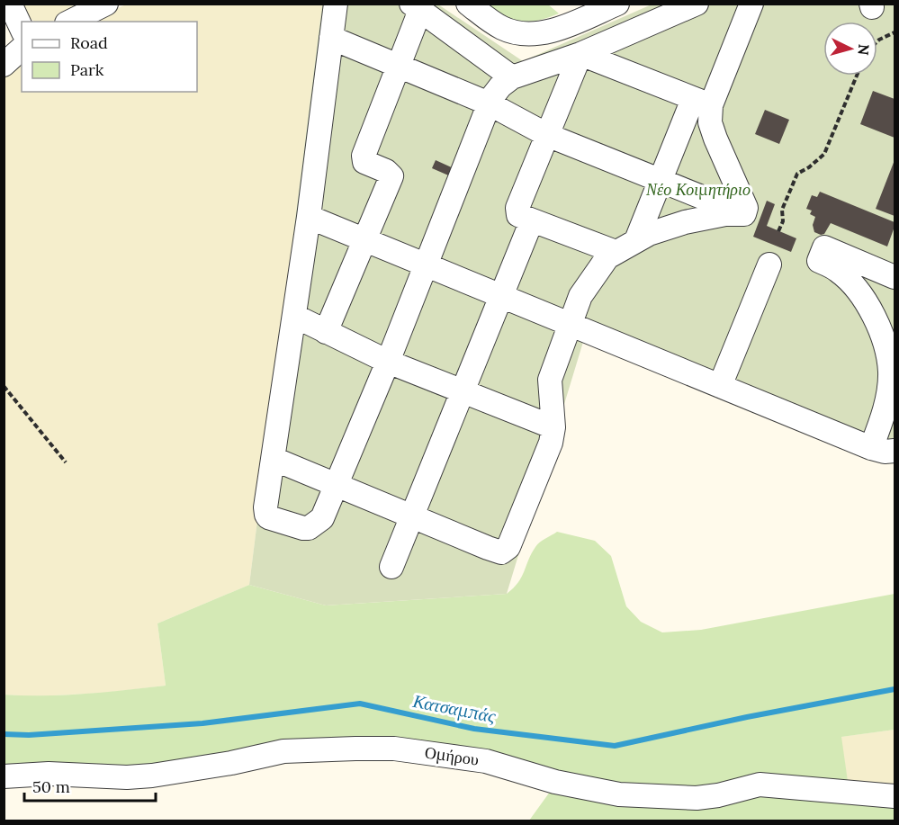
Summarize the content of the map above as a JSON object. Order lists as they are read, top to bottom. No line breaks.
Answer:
{"streets":{"street":["Ομήρου"]},"water":["Κατσαμπάς"],"parks":["Νέο Κοιμητήριο"],"legend":["Road","Park"],"scale_bar":"50 m","north":"right"}
